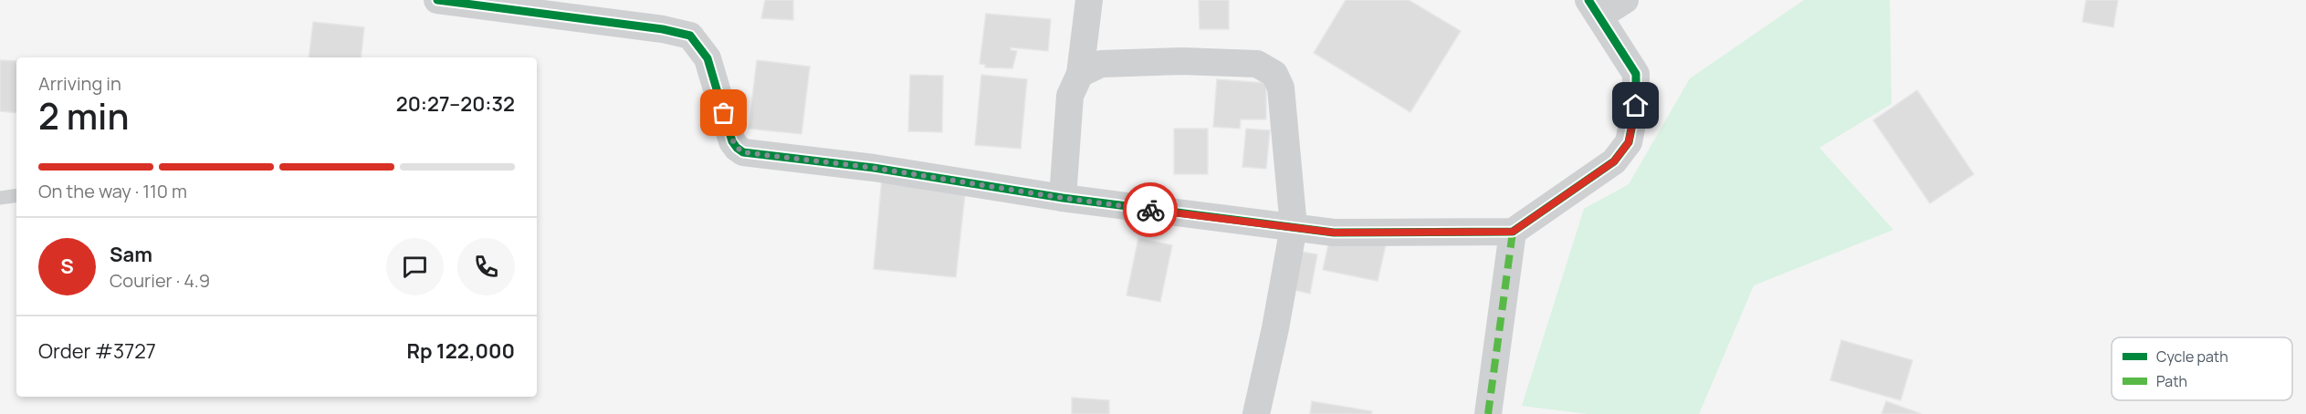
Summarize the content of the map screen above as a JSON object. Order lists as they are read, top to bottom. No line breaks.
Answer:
{"legend":["Cycle path","Path"],"page":{"heading":["2 min","Arriving in","20:27–20:32"],"panel":["Sam","Courier · 4.9","Order #3727","Rp 122,000"],"bar":"On the way · 110 m","round":"S"}}
